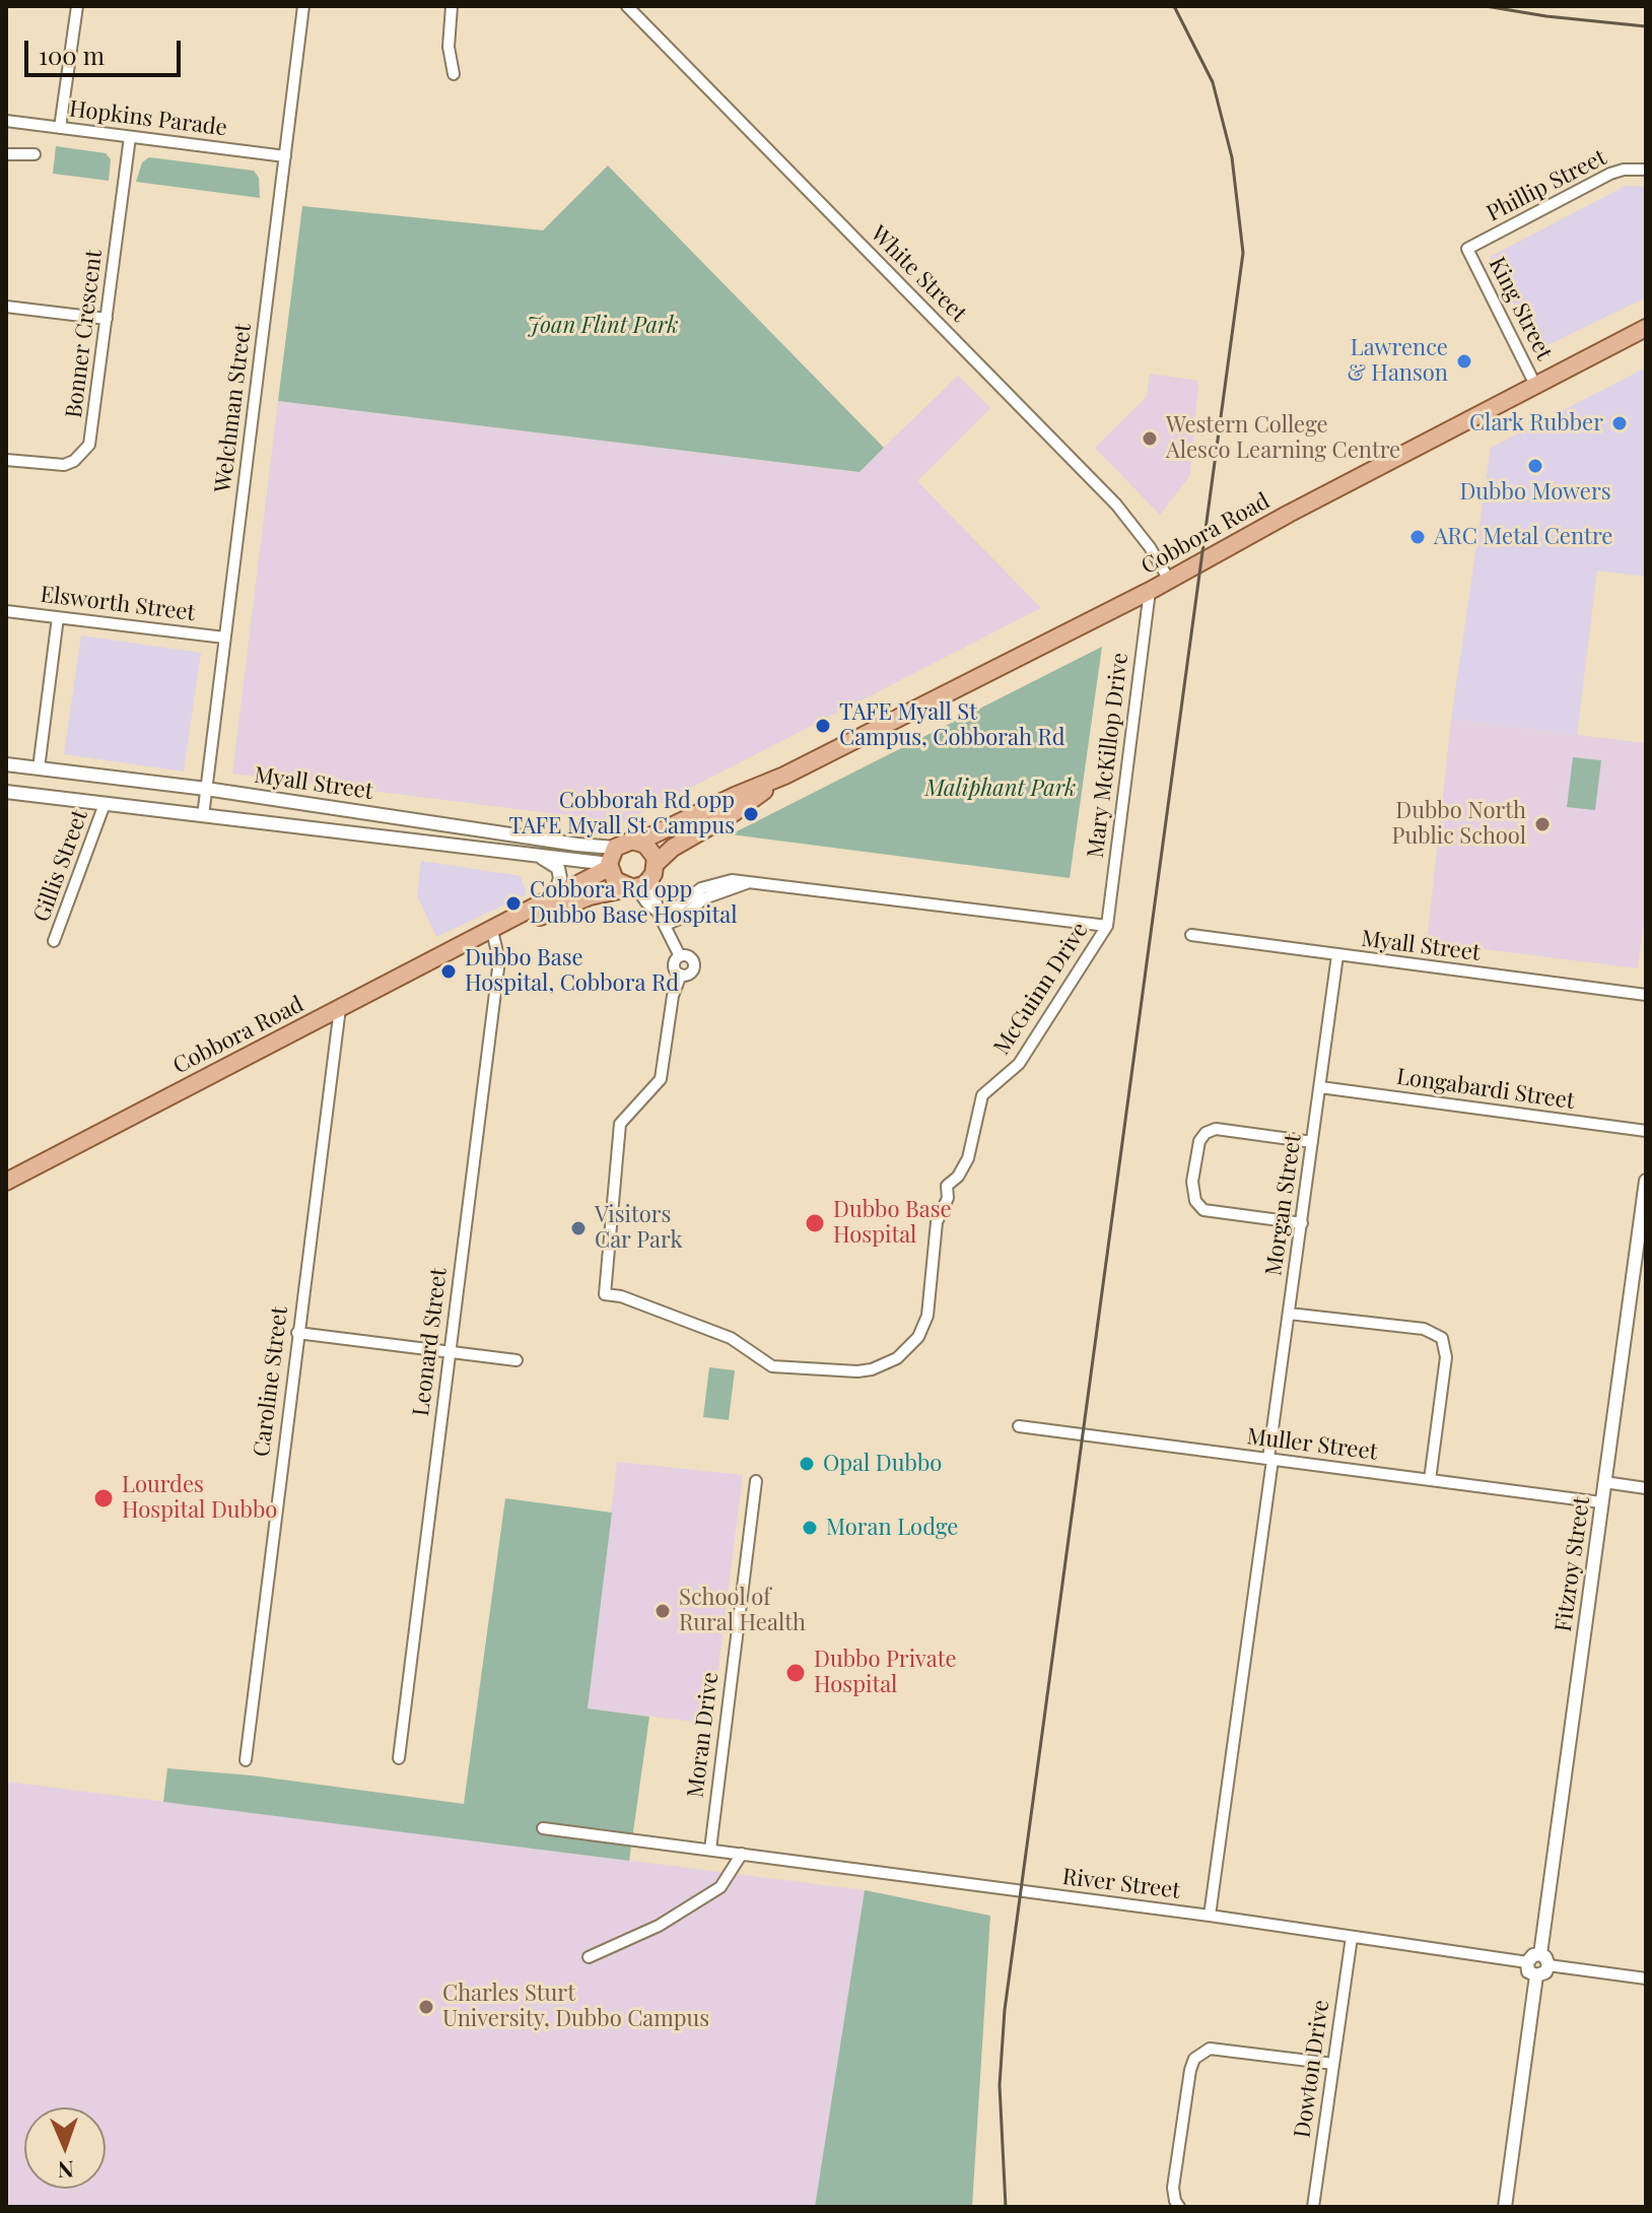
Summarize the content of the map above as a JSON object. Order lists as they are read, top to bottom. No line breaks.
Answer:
{"streets":{"main road":["Cobbora Road"],"street":["Hopkins Parade","Phillip Street","White Street","King Street","Bonner Crescent","Welchman Street","Elsworth Street","Mary McKillop Drive","Myall Street","Gillis Street","McGuinn Drive","Longabardi Street","Morgan Street","Leonard Street","Caroline Street","Muller Street","Fitzroy Street","Moran Drive","River Street","Dowton Drive"]},"crossings":[["Hopkins Parade","Bonner Crescent"],["Hopkins Parade","Welchman Street"],["Phillip Street","King Street"],["White Street","Cobbora Road"],["King Street","Cobbora Road"],["Welchman Street","Elsworth Street"],["Welchman Street","Myall Street"],["Cobbora Road","Mary McKillop Drive"],["Cobbora Road","Myall Street"],["Cobbora Road","Leonard Street"],["Cobbora Road","Caroline Street"],["Mary McKillop Drive","McGuinn Drive"],["Myall Street","Gillis Street"],["Myall Street","Morgan Street"],["Longabardi Street","Morgan Street"],["Morgan Street","Muller Street"],["Morgan Street","River Street"],["Muller Street","Fitzroy Street"],["Fitzroy Street","River Street"],["Moran Drive","River Street"],["River Street","Dowton Drive"]],"parks":["Joan Flint Park","Maliphant Park"],"places":["Lawrence & Hanson","Clark Rubber","Western College Alesco Learning Centre","Dubbo Mowers","ARC Metal Centre","TAFE Myall St Campus, Cobborah Rd","Cobborah Rd opp TAFE Myall St Campus","Dubbo North Public School","Cobbora Rd opp Dubbo Base Hospital","Dubbo Base Hospital, Cobbora Rd","Dubbo Base Hospital","Visitors Car Park","Opal Dubbo","Lourdes Hospital Dubbo","Moran Lodge","School of Rural Health","Dubbo Private Hospital","Charles Sturt University, Dubbo Campus"],"scale_bar":"100 m","north":"bottom"}
